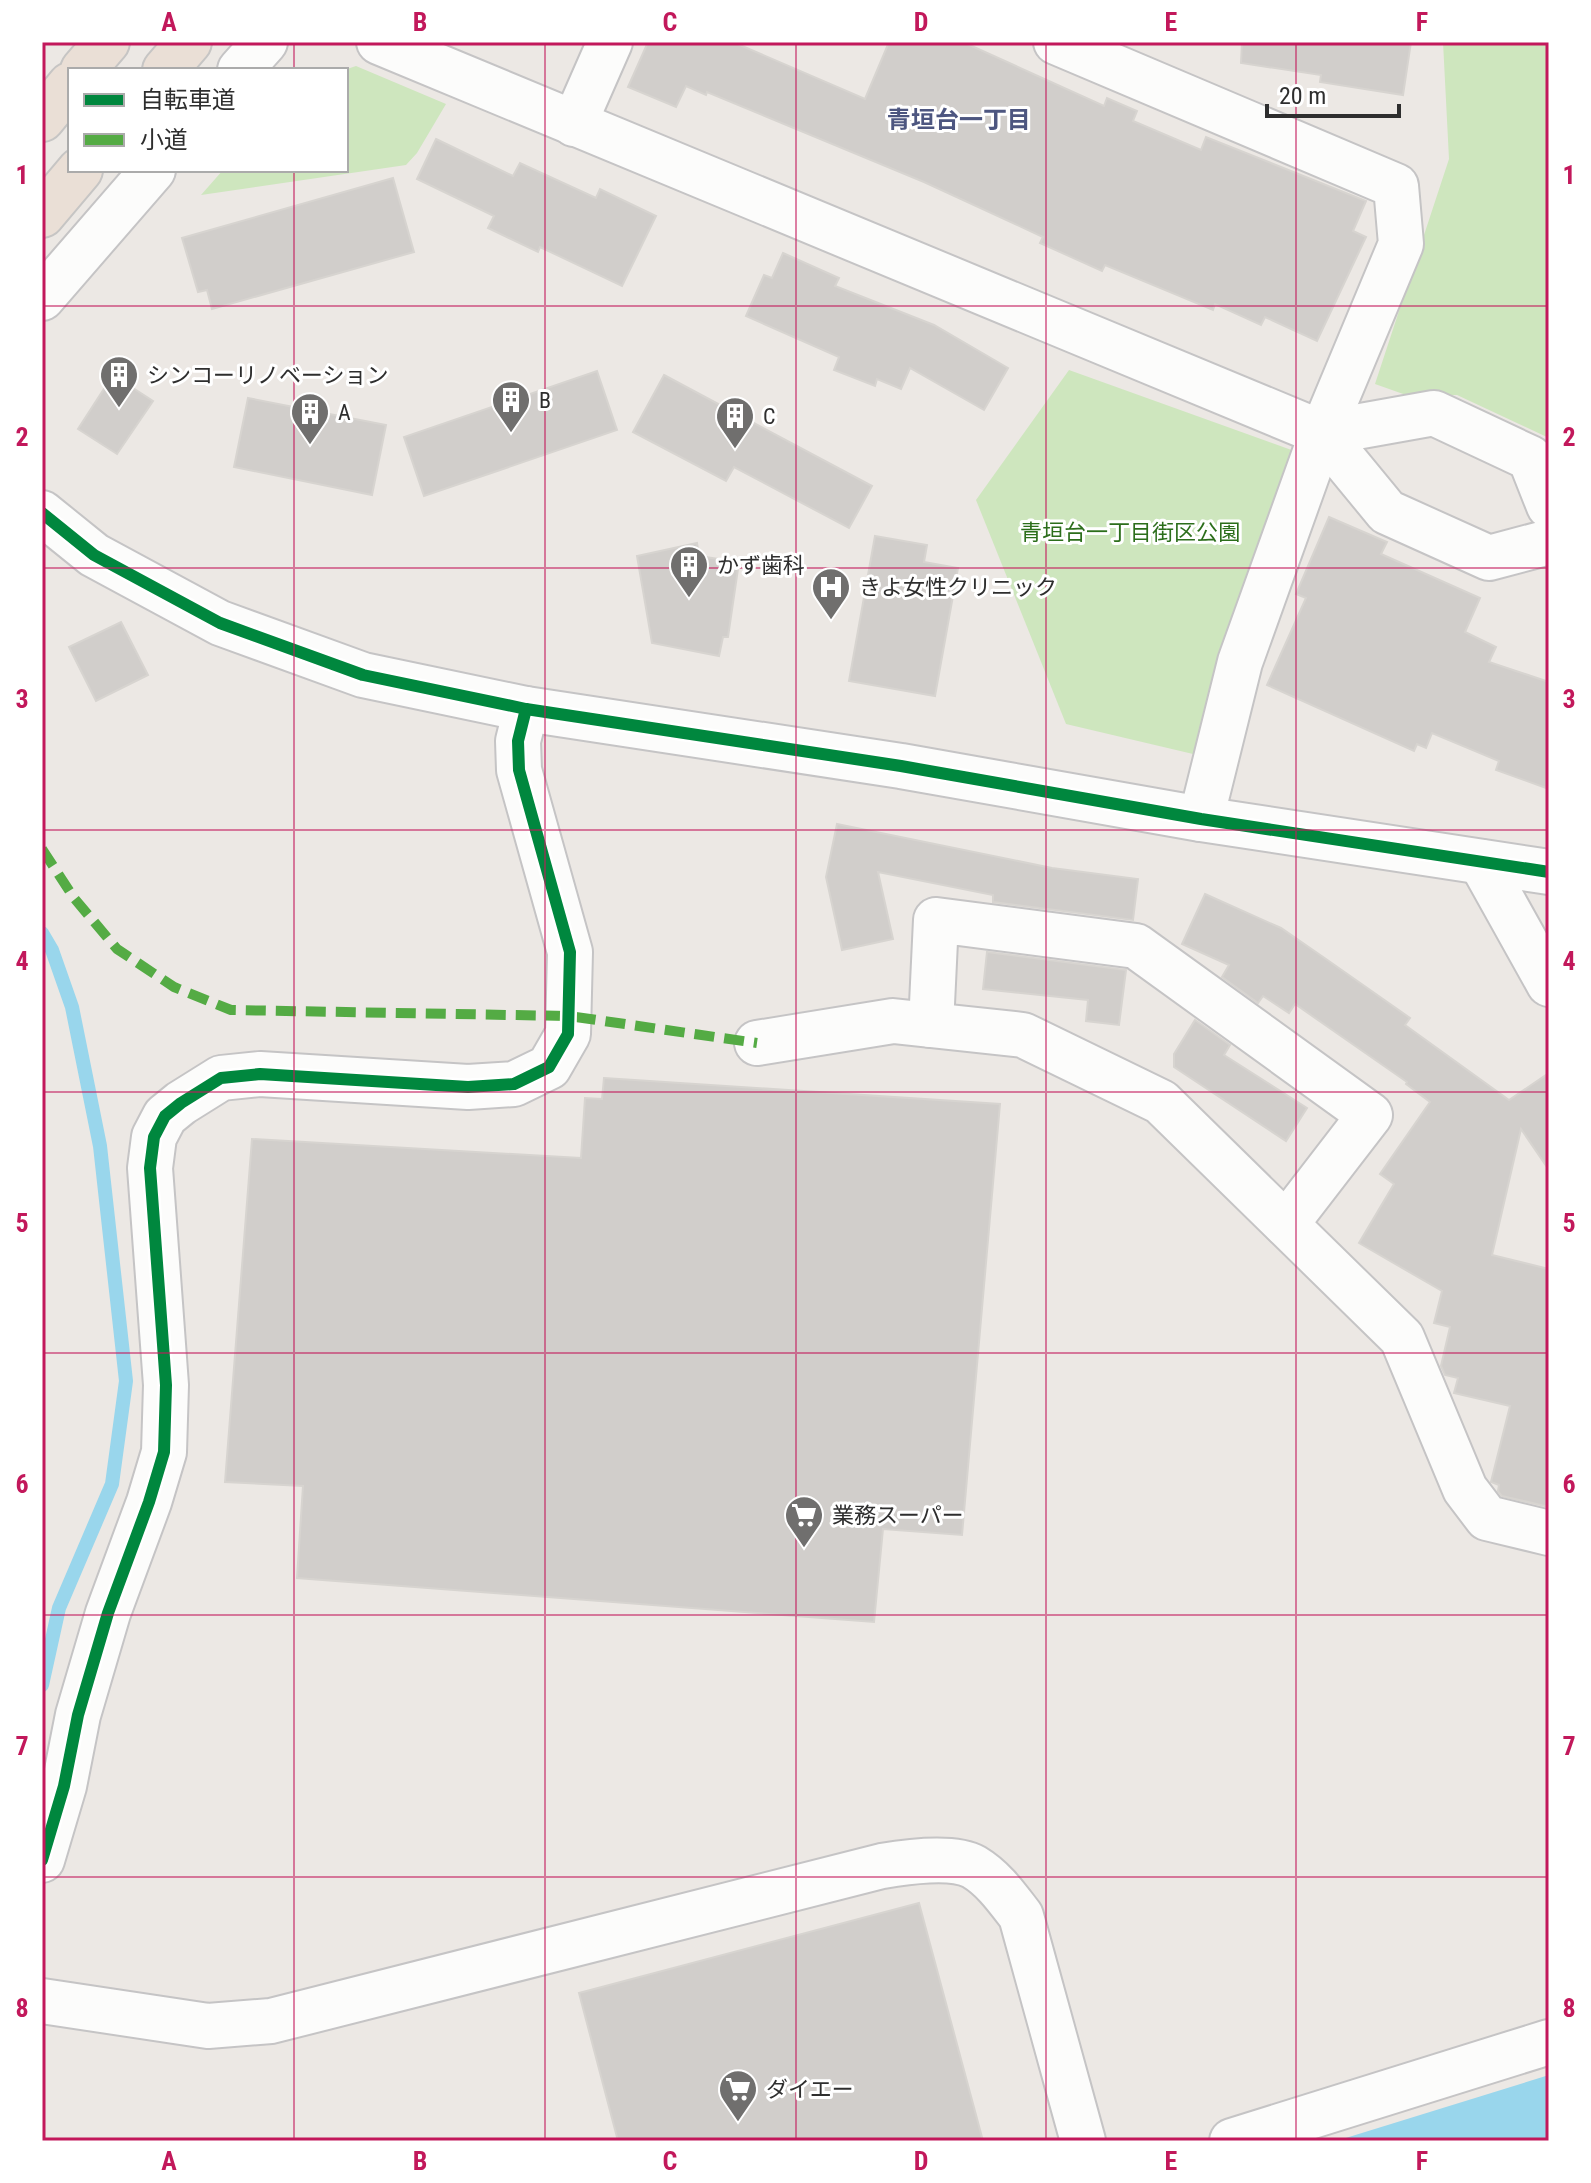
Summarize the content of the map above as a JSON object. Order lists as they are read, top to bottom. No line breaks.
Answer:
{"districts":["青垣台一丁目"],"parks":["青垣台一丁目街区公園"],"places":{"building":["シンコーリノベーション","B","A","C","かず歯科"],"hospital":["きよ女性クリニック"],"supermarket":["業務スーパー","ダイエー"]},"legend":["自転車道","小道"],"scale_bar":"20 m","grid":{"columns":["A","B","C","D","E","F"],"rows":["1","2","3","4","5","6","7","8"]}}
